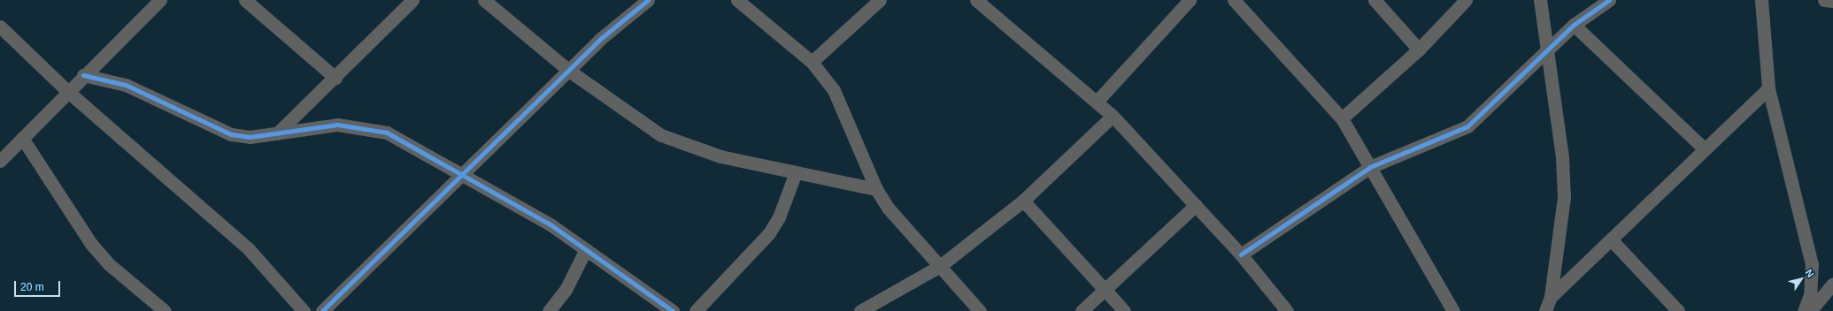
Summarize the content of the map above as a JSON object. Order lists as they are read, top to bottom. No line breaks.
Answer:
{"scale_bar":"20 m","north":"top right"}
